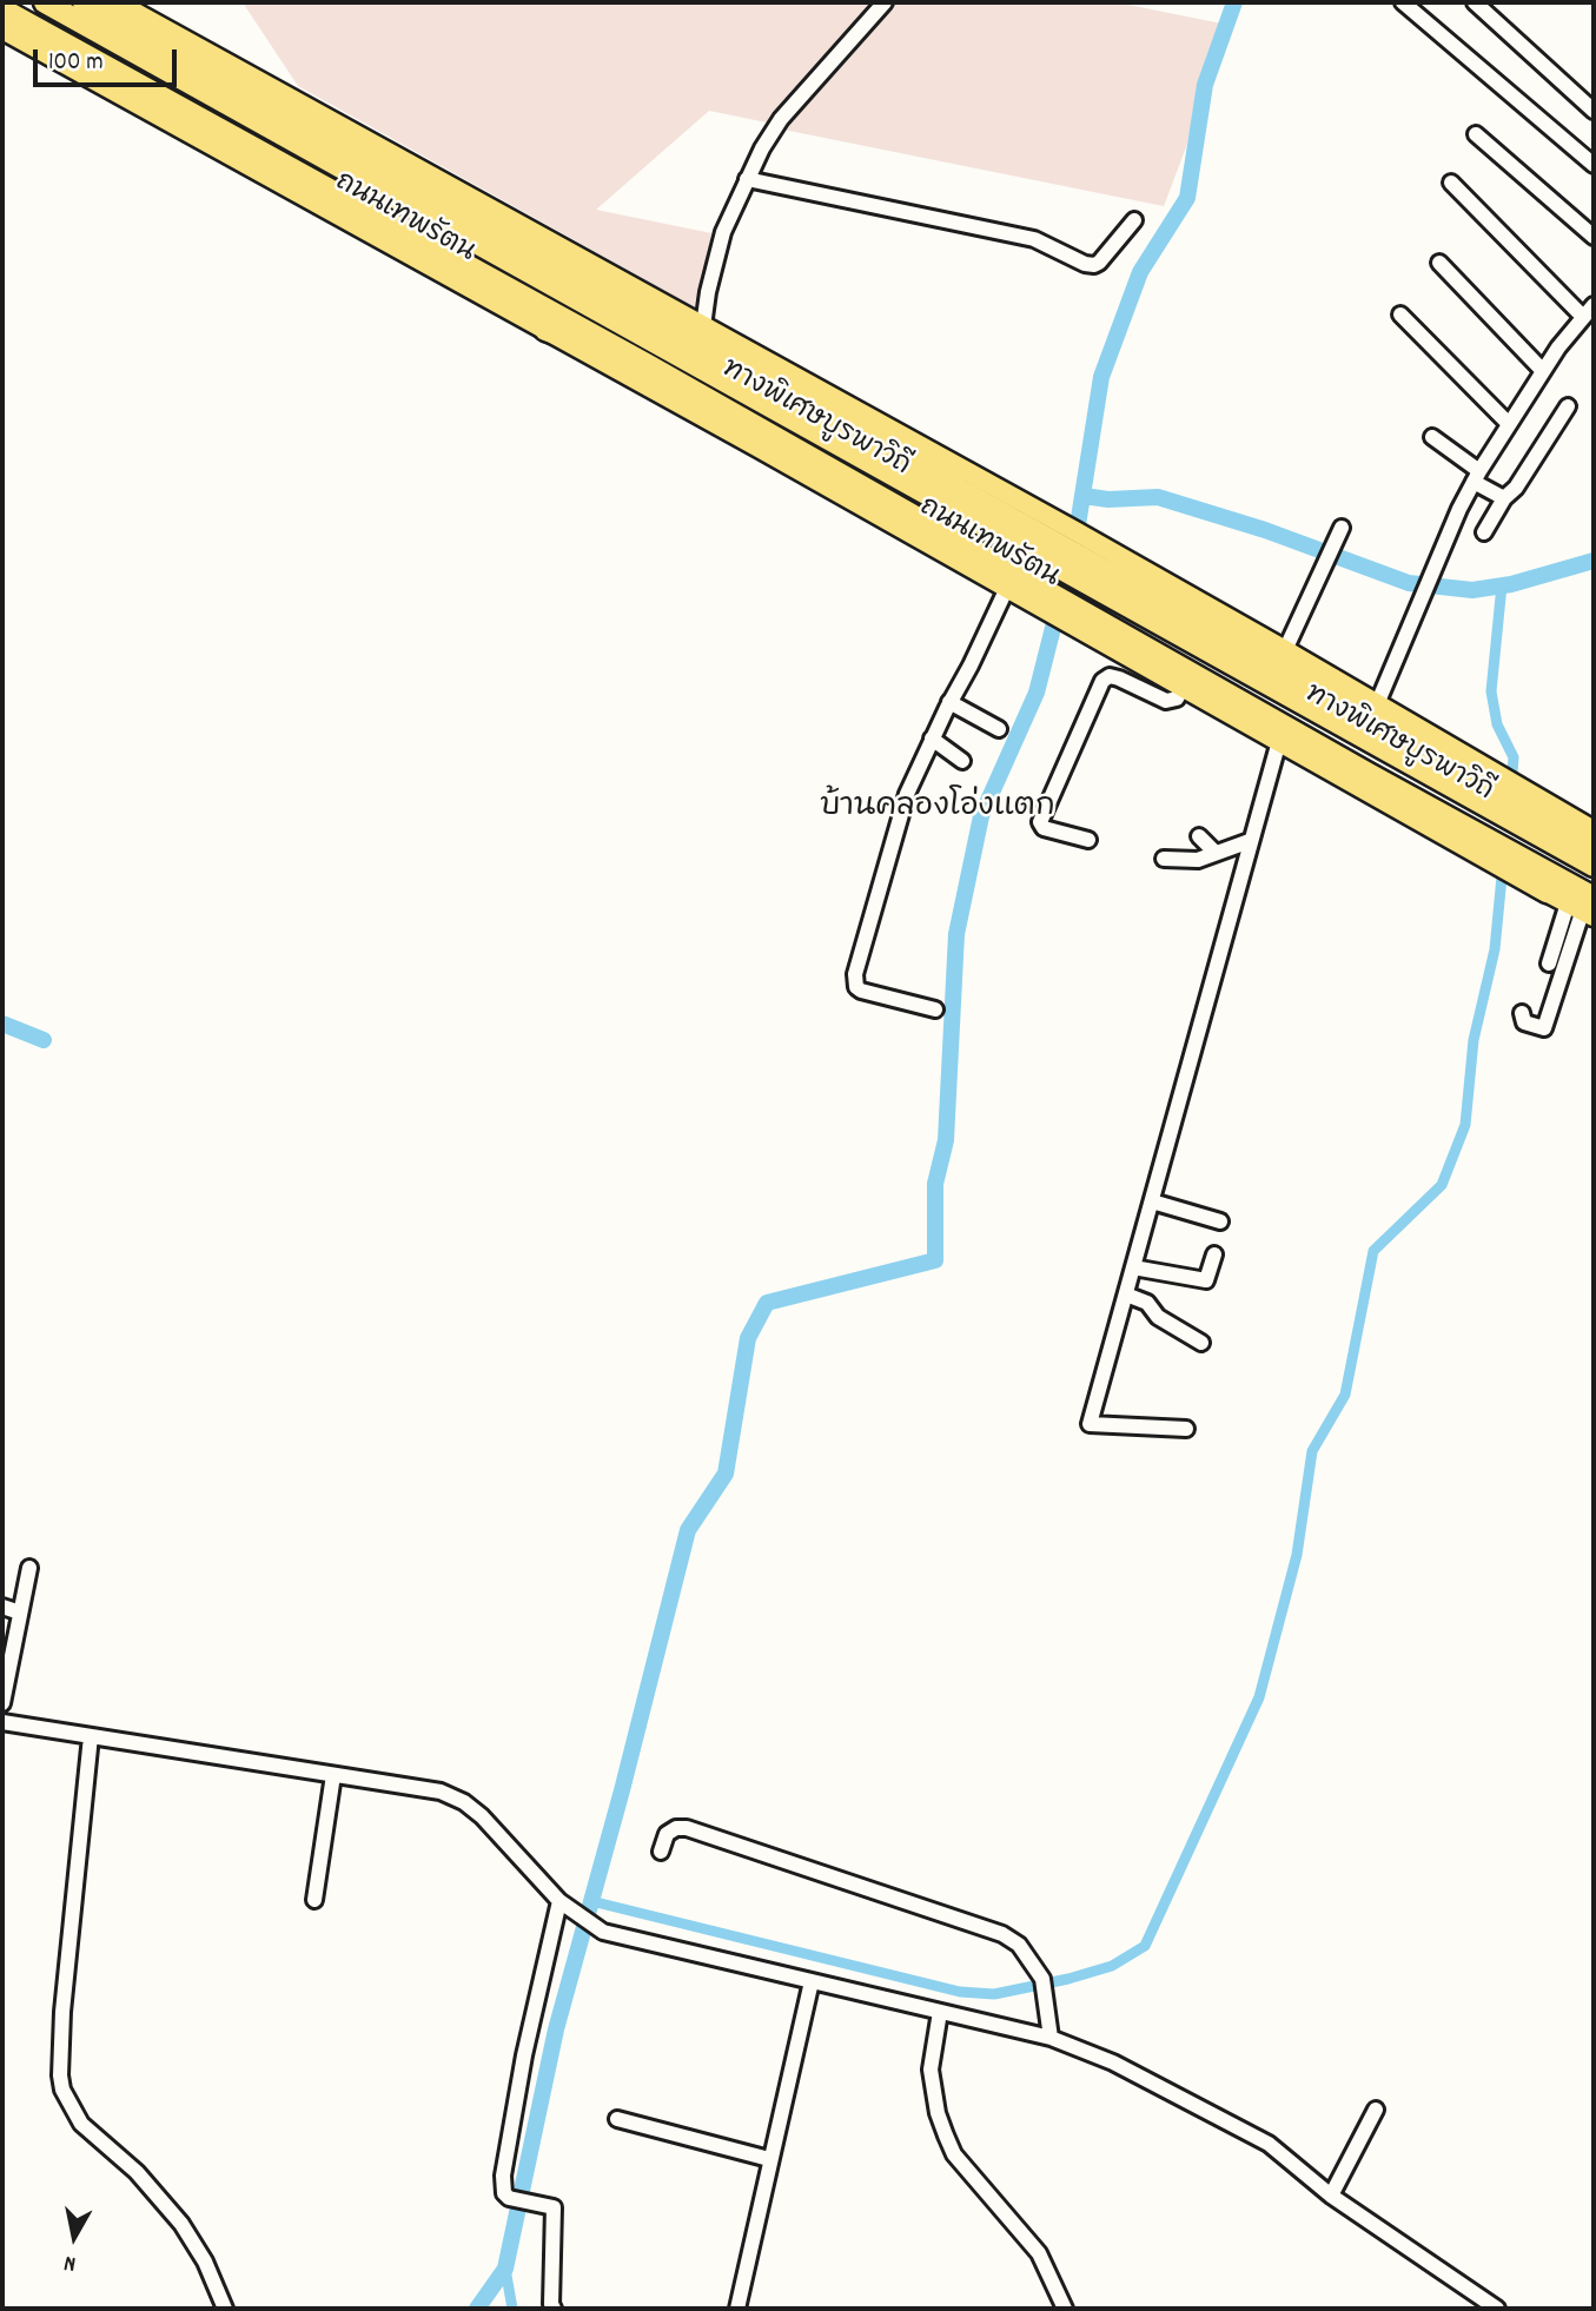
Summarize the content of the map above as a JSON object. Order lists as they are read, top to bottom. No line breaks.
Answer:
{"streets":{"highway":["ถนนเทพรัตน","ทางพิเศษบูรพาวิถี"]},"districts":["บ้านคลองโอ่งแตก"],"scale_bar":"100 m","north":"bottom"}
